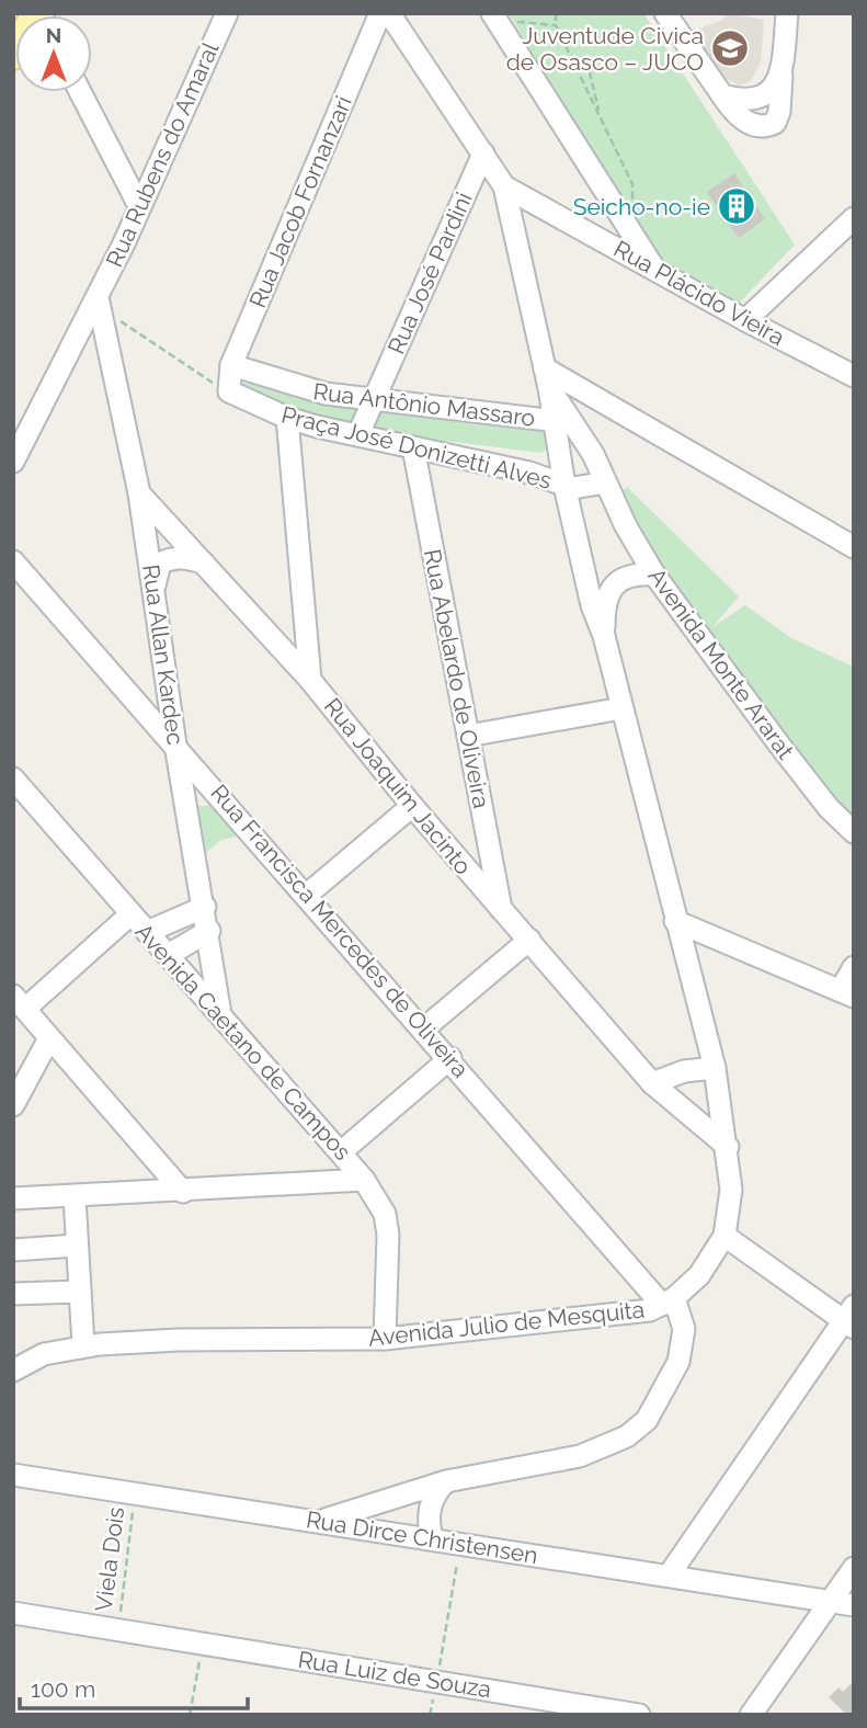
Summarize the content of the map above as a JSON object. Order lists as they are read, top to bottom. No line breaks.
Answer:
{"streets":{"street":["Rua Rubens do Amaral","Rua Jacob Fornanzari","Rua José Pardini","Rua Plácido Vieira","Rua Antônio Massaro","Praça José Donizetti Alves","Rua Allan Kardec","Avenida Monte Ararat","Rua Abelardo de Oliveira","Rua Joaquim Jacinto","Rua Francisca Mercedes de Oliveira","Avenida Caetano de Campos","Avenida Julio de Mesquita","Rua Dirce Christensen","Rua Luiz de Souza"],"path":["Viela Dois"]},"crossings":[["Rua Rubens do Amaral","Rua Allan Kardec"],["Rua Jacob Fornanzari","Rua Antônio Massaro"],["Rua Jacob Fornanzari","Praça José Donizetti Alves"],["Rua José Pardini","Rua Antônio Massaro"],["Rua José Pardini","Praça José Donizetti Alves"],["Rua Antônio Massaro","Avenida Monte Ararat"],["Rua Antônio Massaro","Avenida Julio de Mesquita"],["Praça José Donizetti Alves","Avenida Monte Ararat"],["Praça José Donizetti Alves","Rua Abelardo de Oliveira"],["Praça José Donizetti Alves","Avenida Julio de Mesquita"],["Rua Allan Kardec","Rua Joaquim Jacinto"],["Rua Allan Kardec","Rua Francisca Mercedes de Oliveira"],["Rua Allan Kardec","Avenida Caetano de Campos"],["Avenida Monte Ararat","Avenida Julio de Mesquita"],["Rua Abelardo de Oliveira","Rua Joaquim Jacinto"],["Rua Joaquim Jacinto","Avenida Julio de Mesquita"],["Rua Francisca Mercedes de Oliveira","Avenida Julio de Mesquita"],["Avenida Caetano de Campos","Avenida Julio de Mesquita"],["Rua Dirce Christensen","Viela Dois"],["Viela Dois","Rua Luiz de Souza"]],"places":{"school or university":["Juventude Civica de Osasco – JUCO"],"building":["Seicho-no-ie"]},"scale_bar":"100 m","north":"top"}
